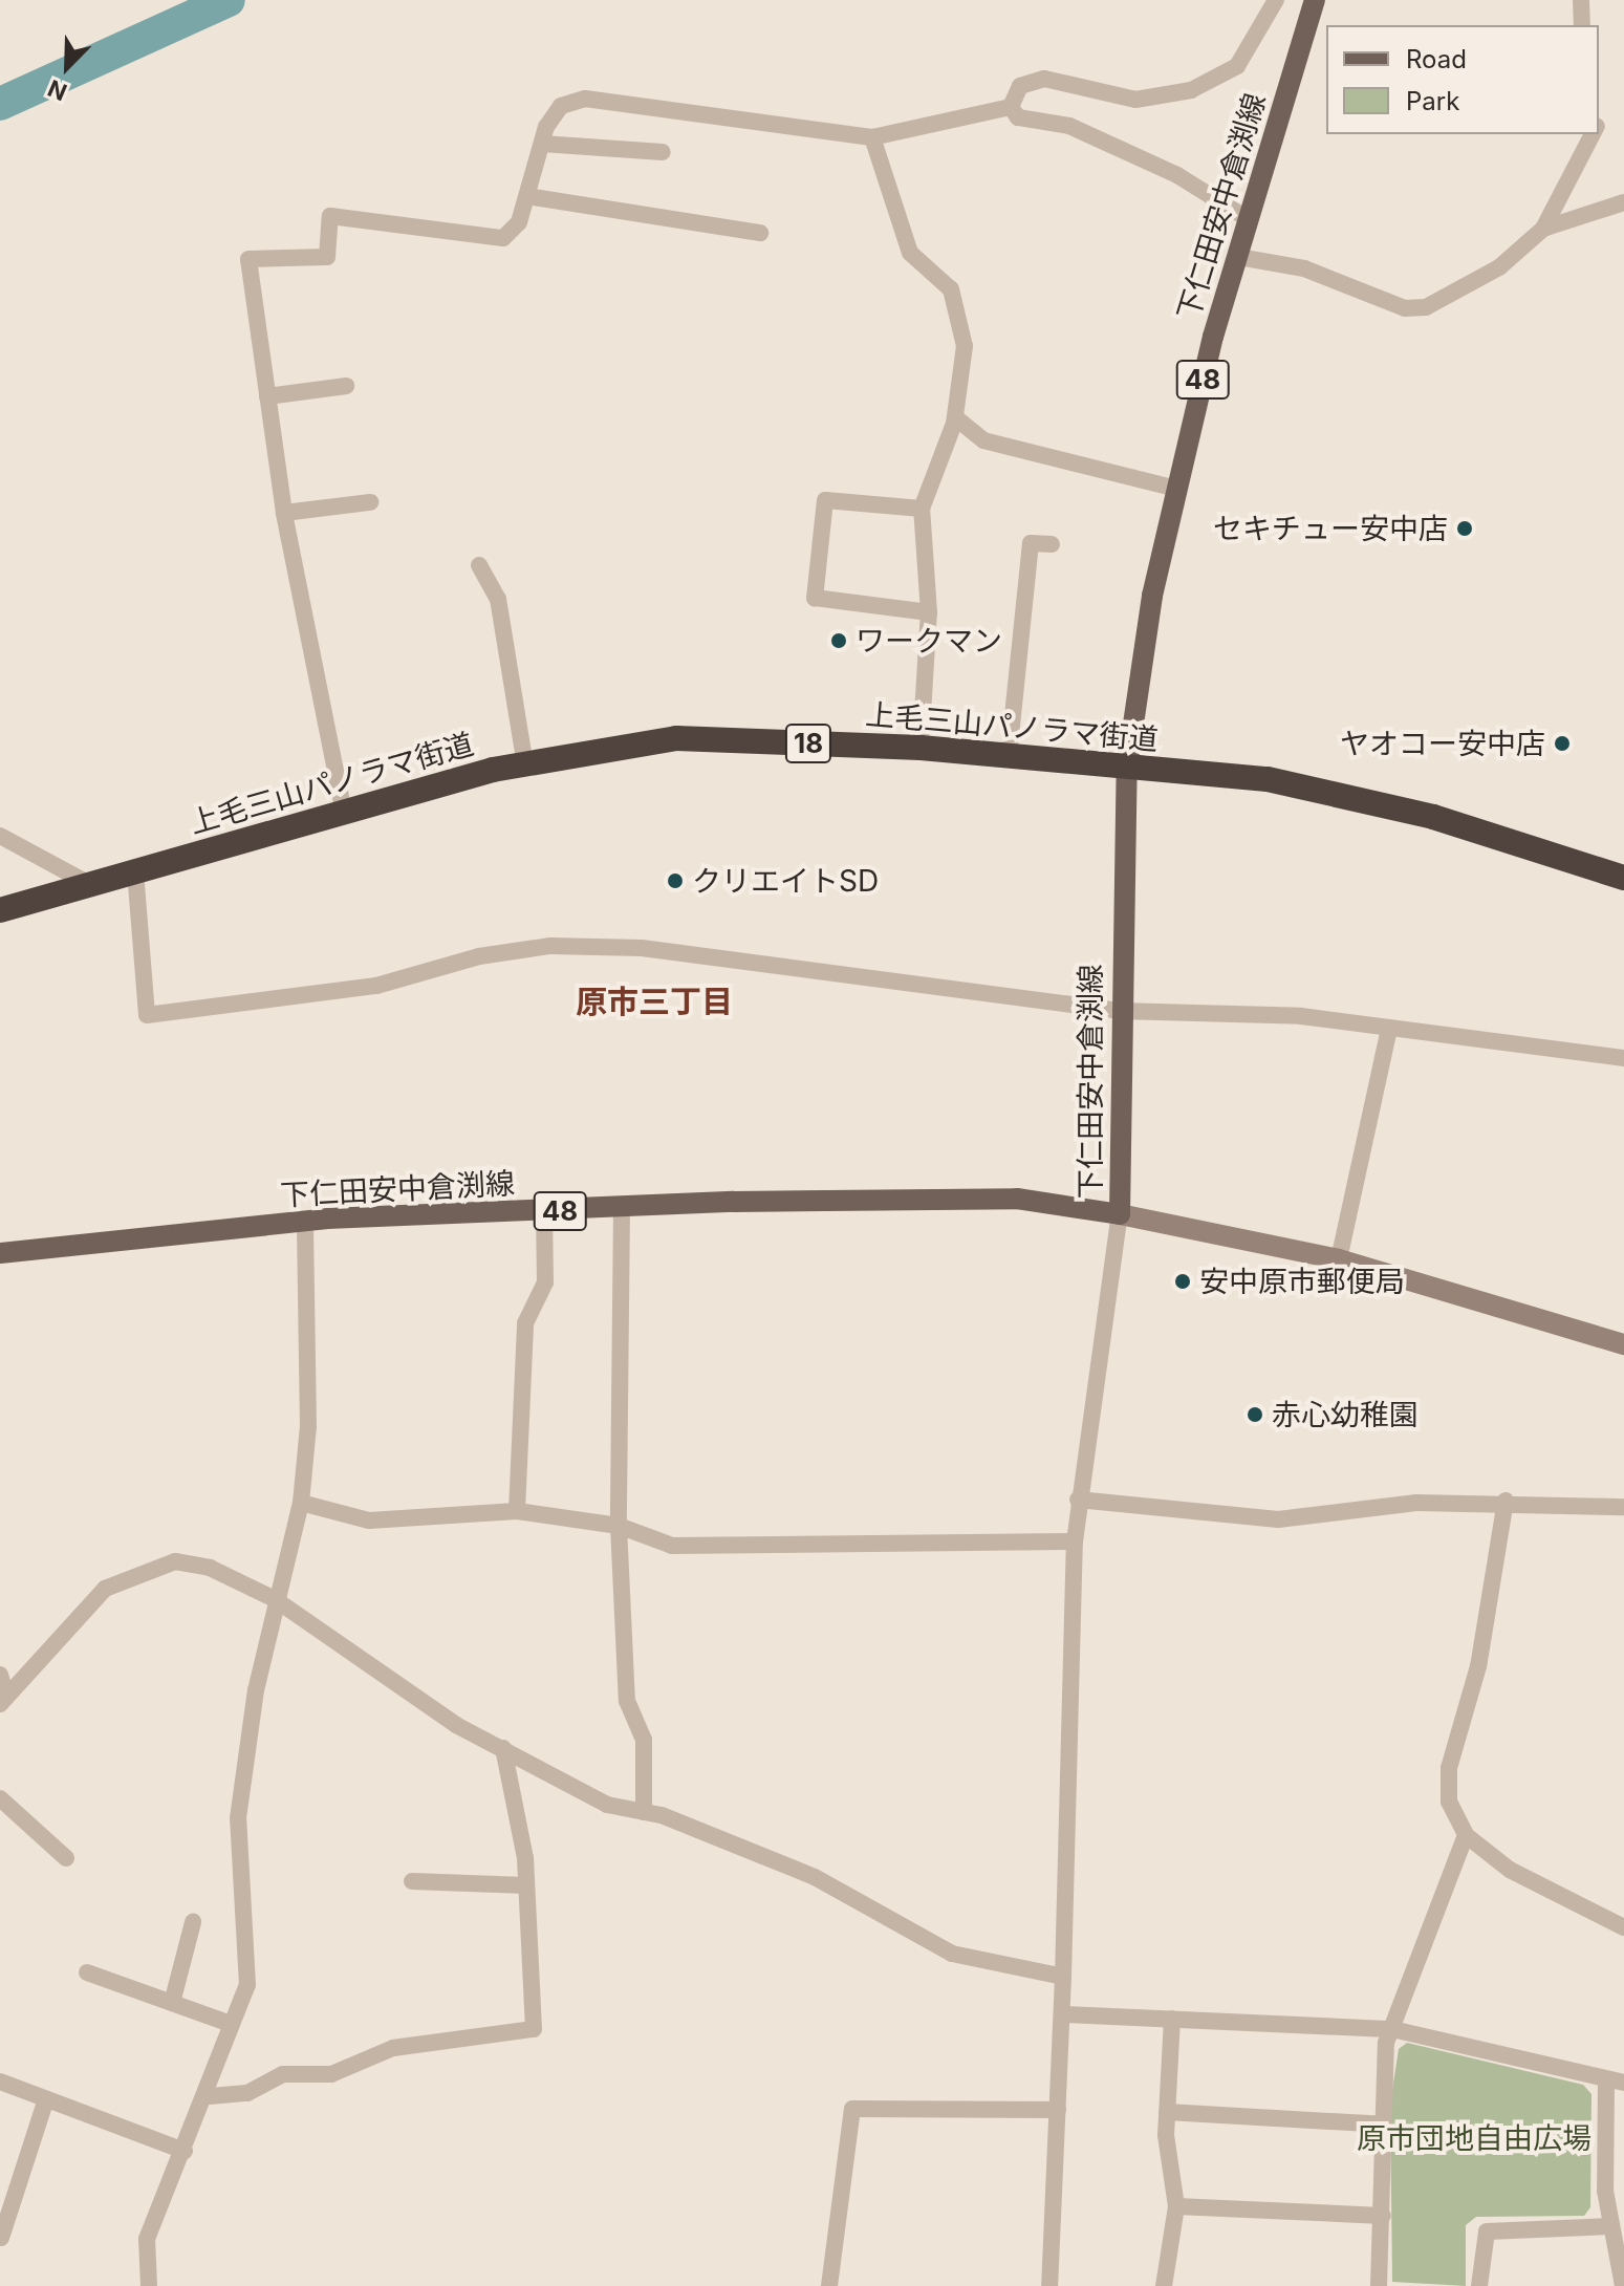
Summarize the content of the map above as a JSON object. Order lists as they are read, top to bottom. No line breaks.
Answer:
{"streets":{"highway":["上毛三山パノラマ街道","18"],"main road":["下仁田安中倉渕線","48"]},"crossings":[["下仁田安中倉渕線","上毛三山パノラマ街道"]],"districts":["原市三丁目"],"parks":["原市団地自由広場"],"places":["セキチュー安中店","ワークマン","ヤオコー安中店","クリエイトSD","安中原市郵便局","赤心幼稚園"],"legend":["Road","Park"],"north":"bottom left"}
